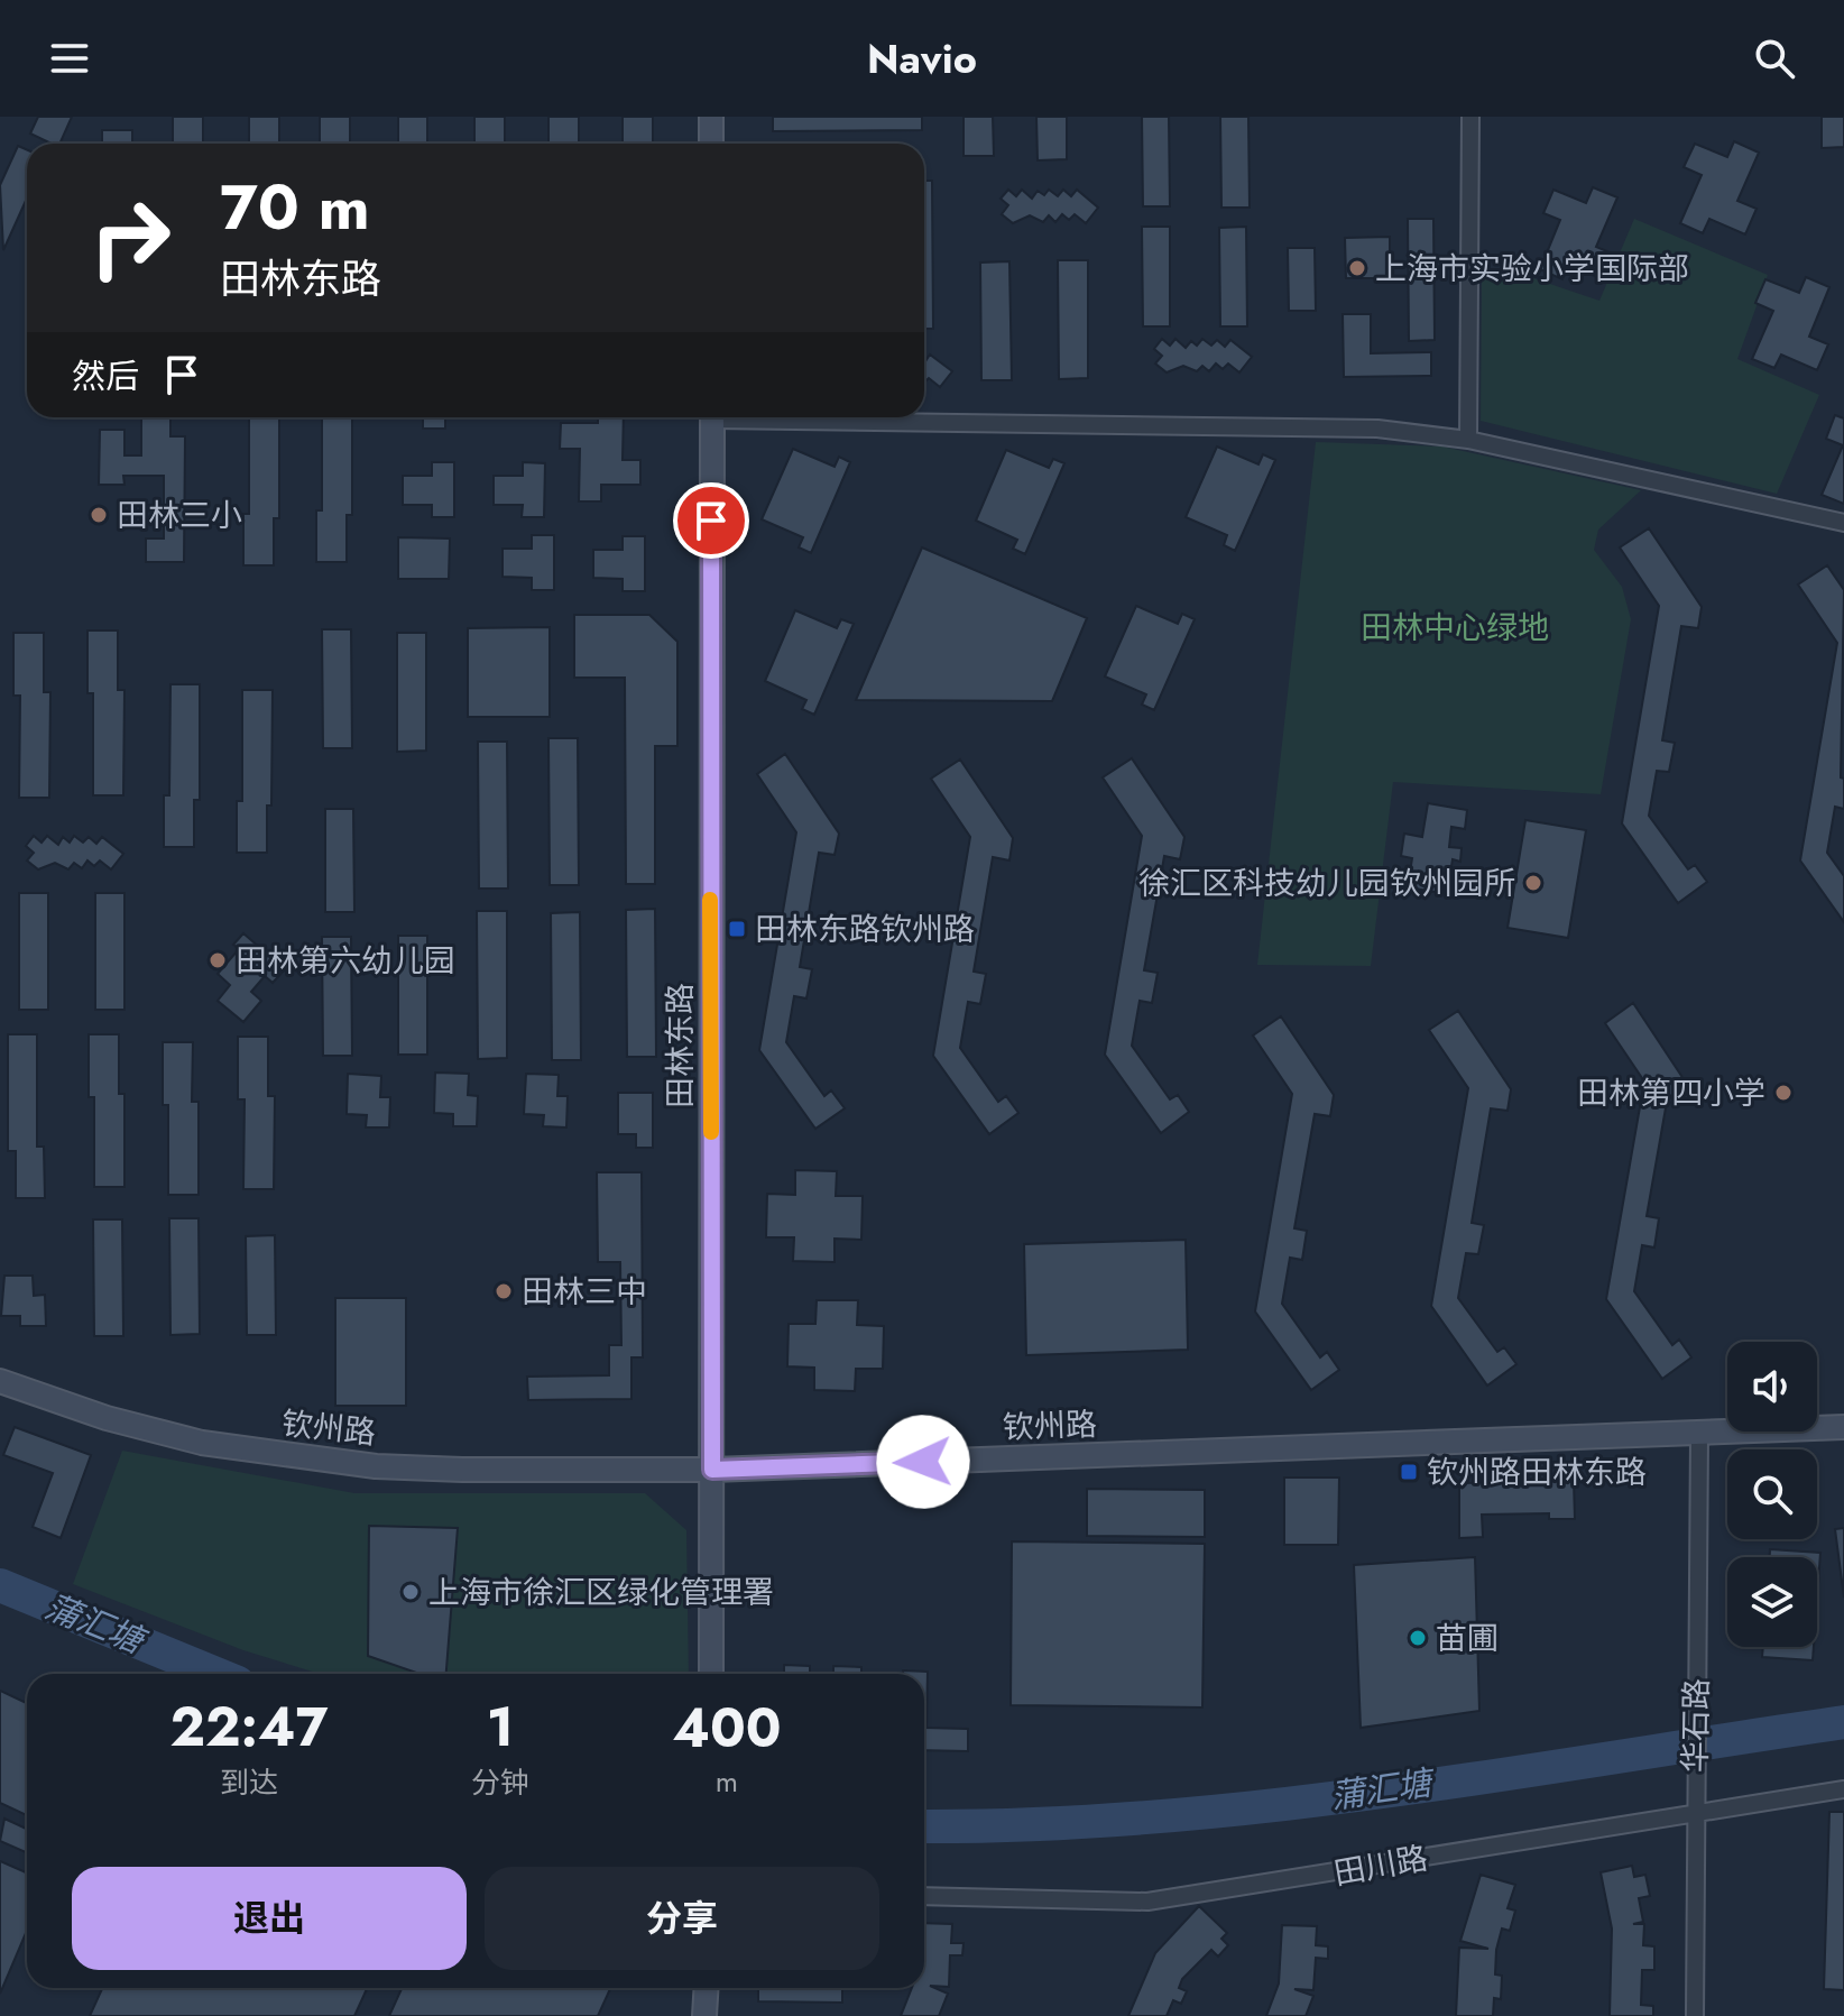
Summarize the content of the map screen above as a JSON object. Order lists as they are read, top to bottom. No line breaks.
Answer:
{"streets":{"street":["田林东路","钦州路","华石路","田川路"]},"crossings":[["田林东路","钦州路"],["钦州路","华石路"],["华石路","田川路"]],"water":["蒲汇塘"],"parks":["田林中心绿地"],"places":{"other":["上海市实验小学国际部","田林三小","徐汇区科技幼儿园钦州园所","田林第六幼儿园","田林第四小学","田林三中","上海市徐汇区绿化管理署","苗圃"],"transit":["田林东路钦州路","钦州路田林东路"]},"page":{"header":"Navio","turn":["70 m","田林东路"],"then":"然后","eta":["22:47","到达","1","分钟","400","m"],"buttons":["退出","分享"]}}
